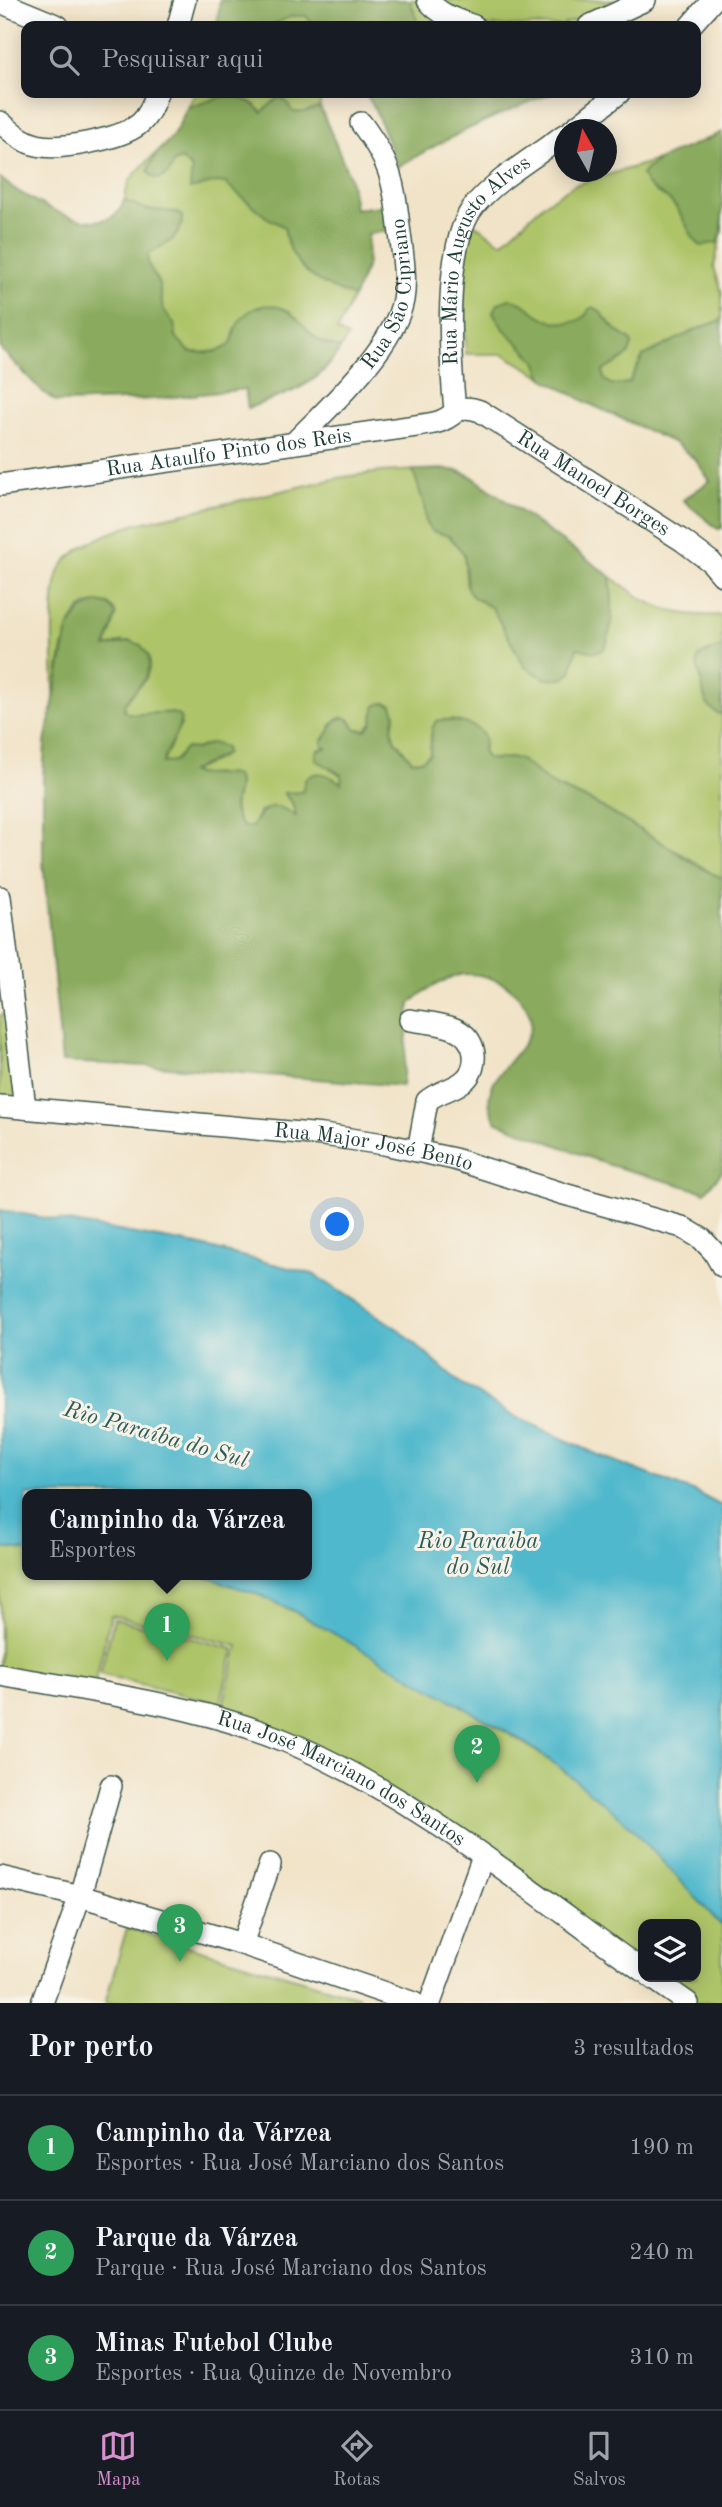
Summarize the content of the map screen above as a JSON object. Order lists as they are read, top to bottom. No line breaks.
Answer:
{"streets":{"street":["Rua Mário Augusto Alves","Rua São Cipriano","Rua Ataulfo Pinto dos Reis","Rua Manoel Borges","Rua Major José Bento","Rua José Marciano dos Santos"]},"crossings":[["Rua Mário Augusto Alves","Rua Ataulfo Pinto dos Reis"],["Rua Mário Augusto Alves","Rua Manoel Borges"],["Rua São Cipriano","Rua Ataulfo Pinto dos Reis"],["Rua Ataulfo Pinto dos Reis","Rua Manoel Borges"]],"water":["Rio Paraíba do Sul","Rio Paraiba do Sul"],"north":"top","page":{"search":"Pesquisar aqui","popup":["Campinho da Várzea","Esportes"],"pins":["1","2","3"],"heading":["Por perto","3 resultados"],"list":[{"mark":"1","name":"Campinho da Várzea","note":"Esportes · Rua José Marciano dos Santos","value":"190 m"},{"mark":"2","name":"Parque da Várzea","note":"Parque · Rua José Marciano dos Santos","value":"240 m"},{"mark":"3","name":"Minas Futebol Clube","note":"Esportes · Rua Quinze de Novembro","value":"310 m"}],"nav":["Mapa","Rotas","Salvos"]}}
